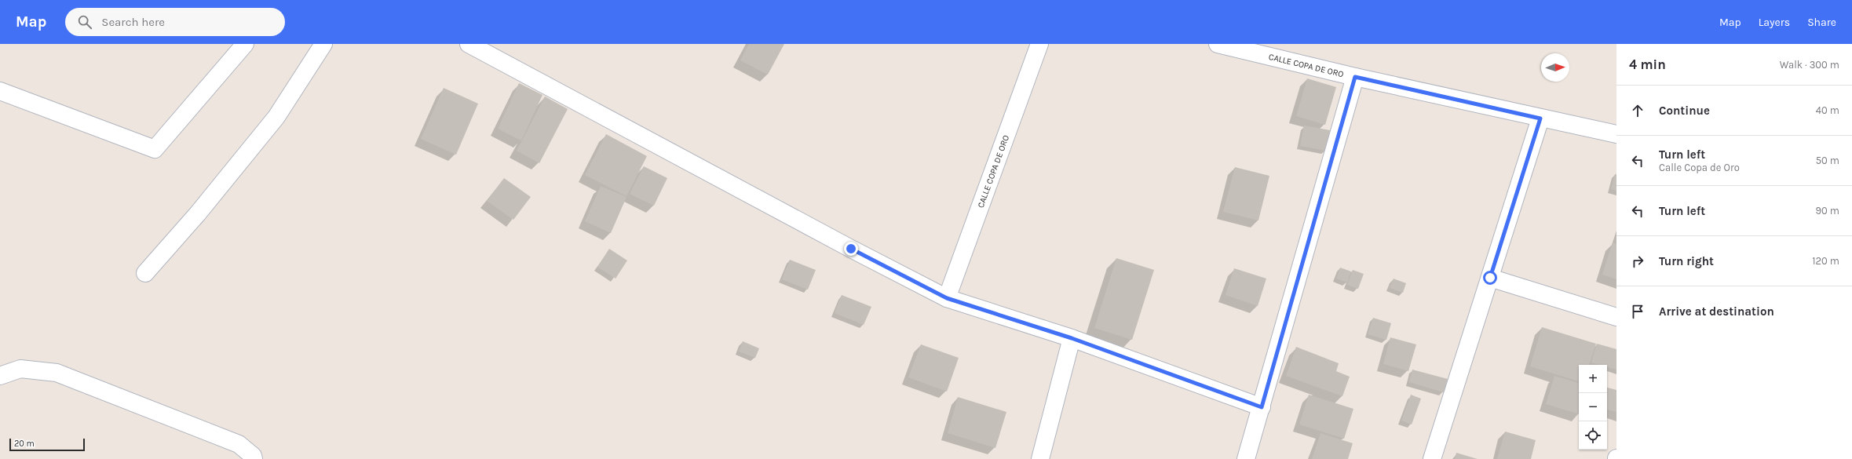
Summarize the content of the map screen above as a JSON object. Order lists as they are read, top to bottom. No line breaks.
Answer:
{"streets":{"street":["CALLE COPA DE ORO"]},"scale_bar":"20 m","north":"right","page":{"header":"Map","search":"Search here","nav":["Map","Layers","Share"],"heading":["4 min","Walk · 300 m"],"list":[["Continue","40 m"],["Turn left","Calle Copa de Oro","50 m"],["Turn left","90 m"],["Turn right","120 m"],"Arrive at destination"],"map_buttons":["+","−"],"scale":"20 m"}}
